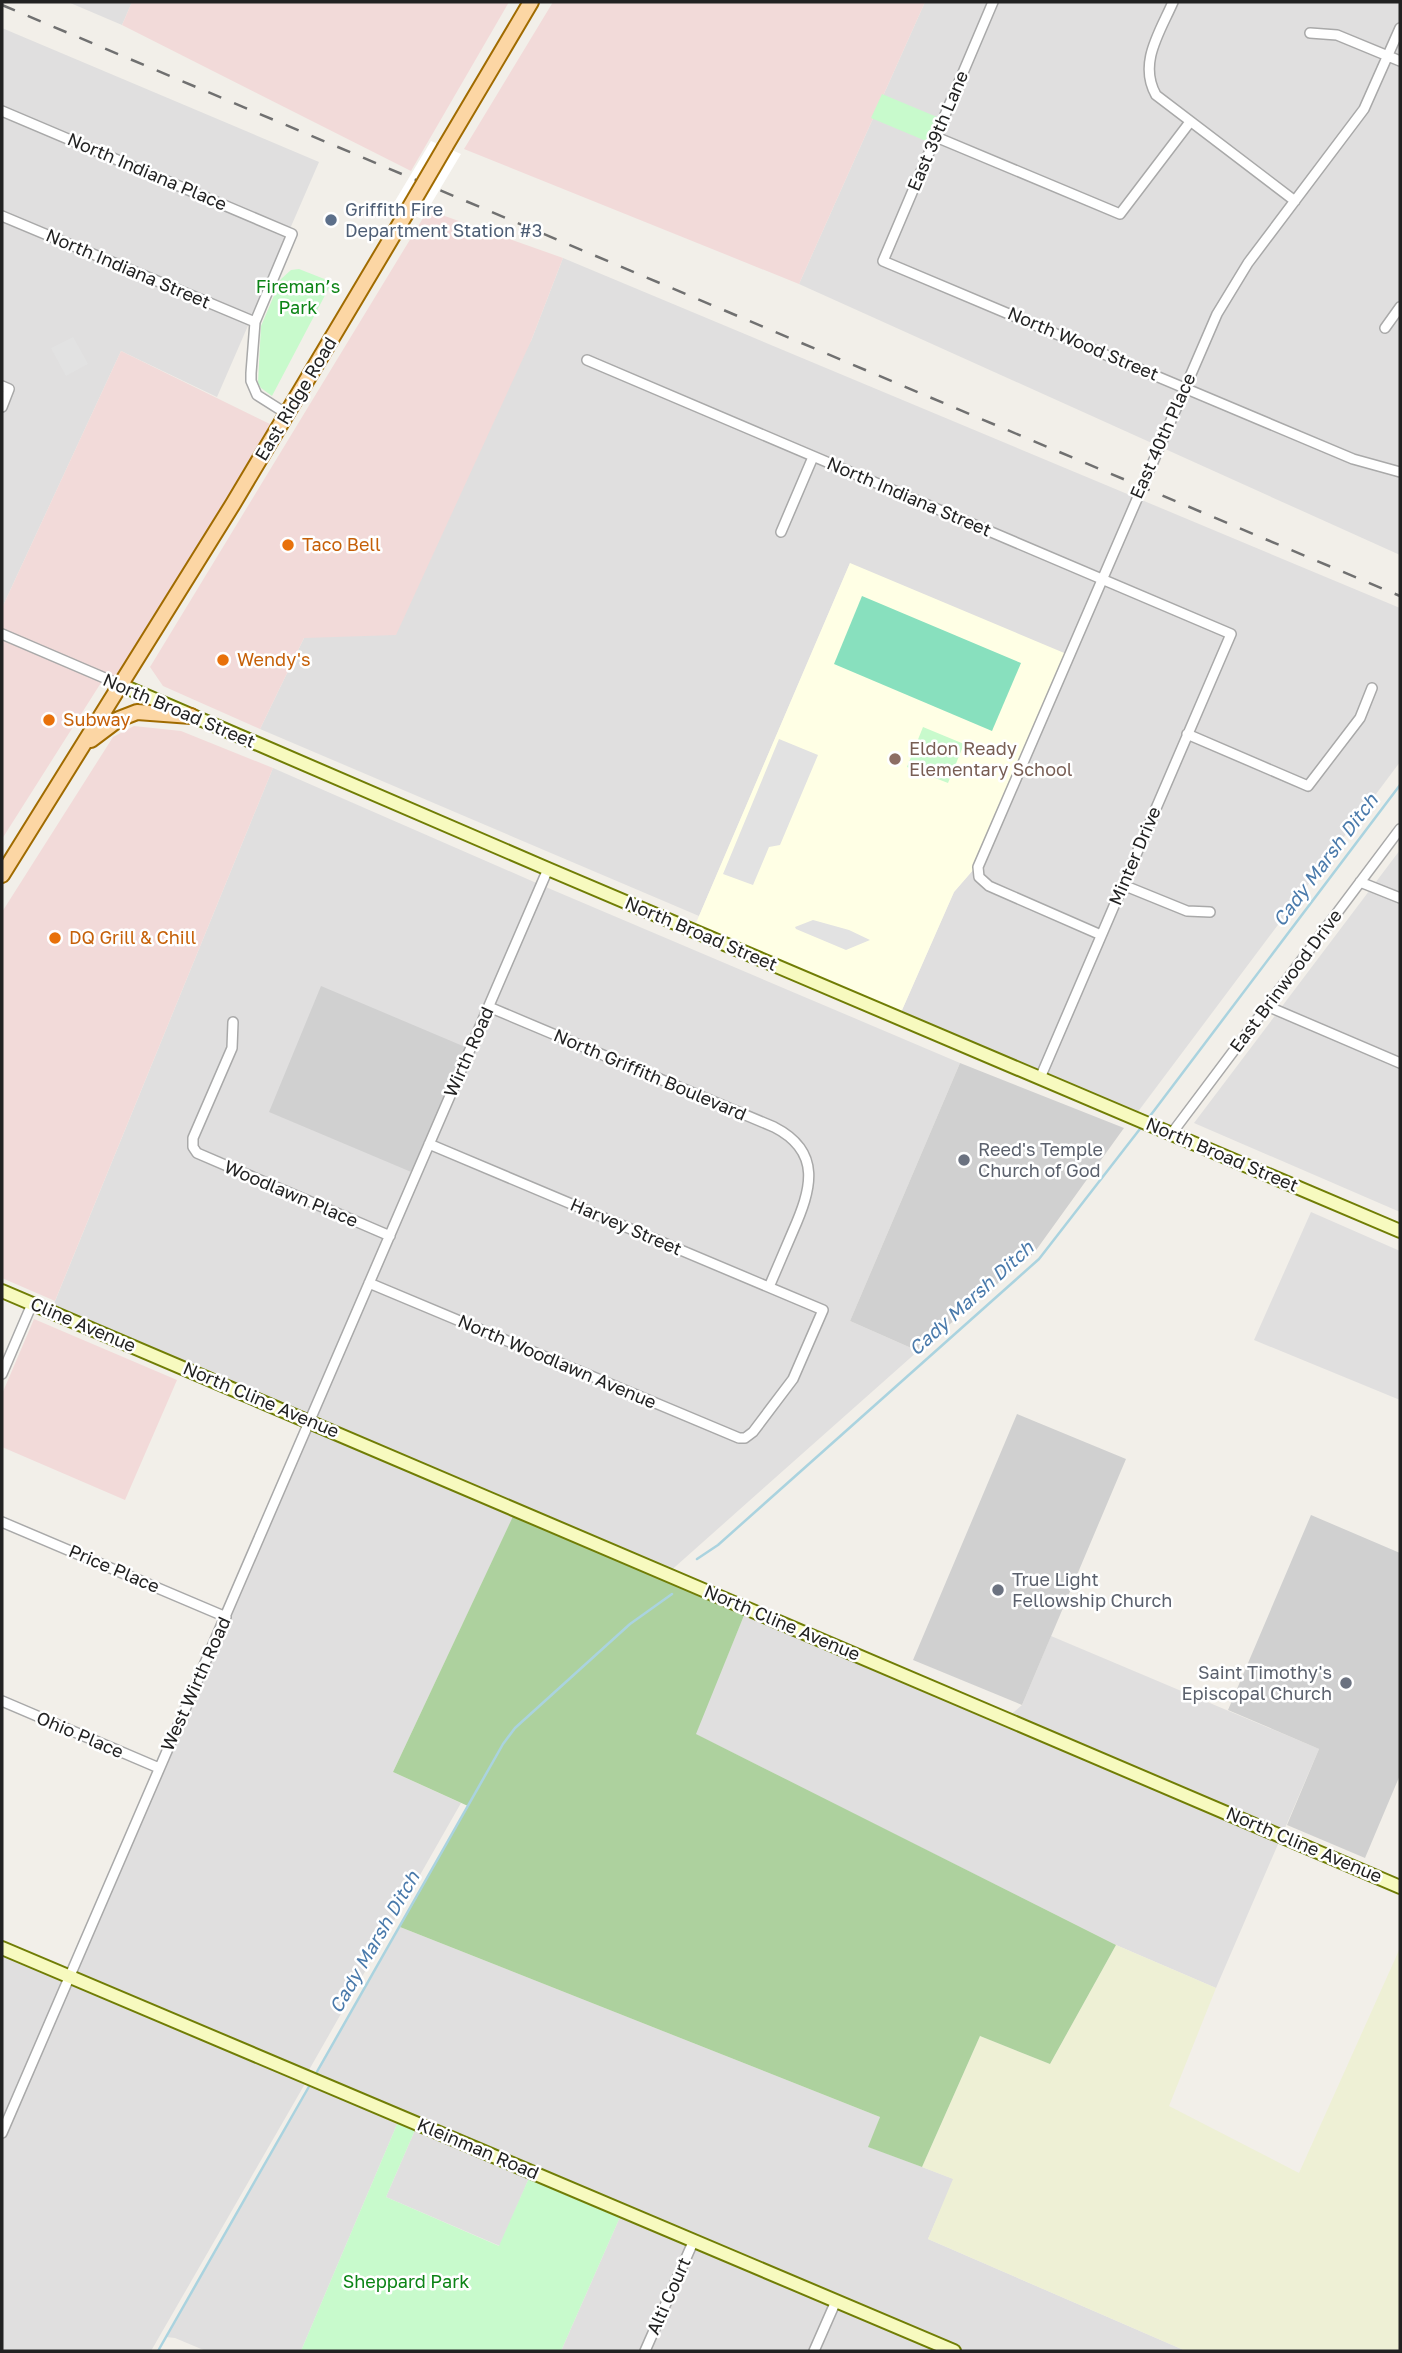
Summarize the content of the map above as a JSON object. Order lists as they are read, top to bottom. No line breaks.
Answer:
{"streets":{"main road":["East Ridge Road"],"street":["East 39th Lane","North Indiana Place","North Indiana Street","North Wood Street","East 40th Place","North Broad Street","Minter Drive","East Brinwood Drive","Wirth Road","North Griffith Boulevard","Woodlawn Place","Harvey Street","Cline Avenue","North Woodlawn Avenue","North Cline Avenue","Price Place","West Wirth Road","Ohio Place","Kleinman Road","Alti Court"]},"crossings":[["East 39th Lane","North Wood Street"],["North Indiana Place","North Indiana Street"],["North Indiana Street","East 40th Place"],["North Indiana Street","Minter Drive"],["North Wood Street","East 40th Place"],["East Ridge Road","North Broad Street"],["East 40th Place","Minter Drive"],["North Broad Street","Minter Drive"],["North Broad Street","East Brinwood Drive"],["North Broad Street","Wirth Road"],["Wirth Road","North Griffith Boulevard"],["Wirth Road","Woodlawn Place"],["Wirth Road","Harvey Street"],["Wirth Road","West Wirth Road"],["North Griffith Boulevard","Harvey Street"],["Woodlawn Place","West Wirth Road"],["Harvey Street","North Woodlawn Avenue"],["Cline Avenue","North Cline Avenue"],["North Woodlawn Avenue","West Wirth Road"],["North Cline Avenue","West Wirth Road"],["Price Place","West Wirth Road"],["West Wirth Road","Ohio Place"],["West Wirth Road","Kleinman Road"],["Kleinman Road","Alti Court"]],"water":["Cady Marsh Ditch"],"parks":["Fireman’s Park","Sheppard Park"],"places":["Griffith Fire Department Station #3","Taco Bell","Wendy's","Subway","Eldon Ready Elementary School","DQ Grill & Chill","Reed's Temple Church of God","True Light Fellowship Church","Saint Timothy's Episcopal Church"]}
